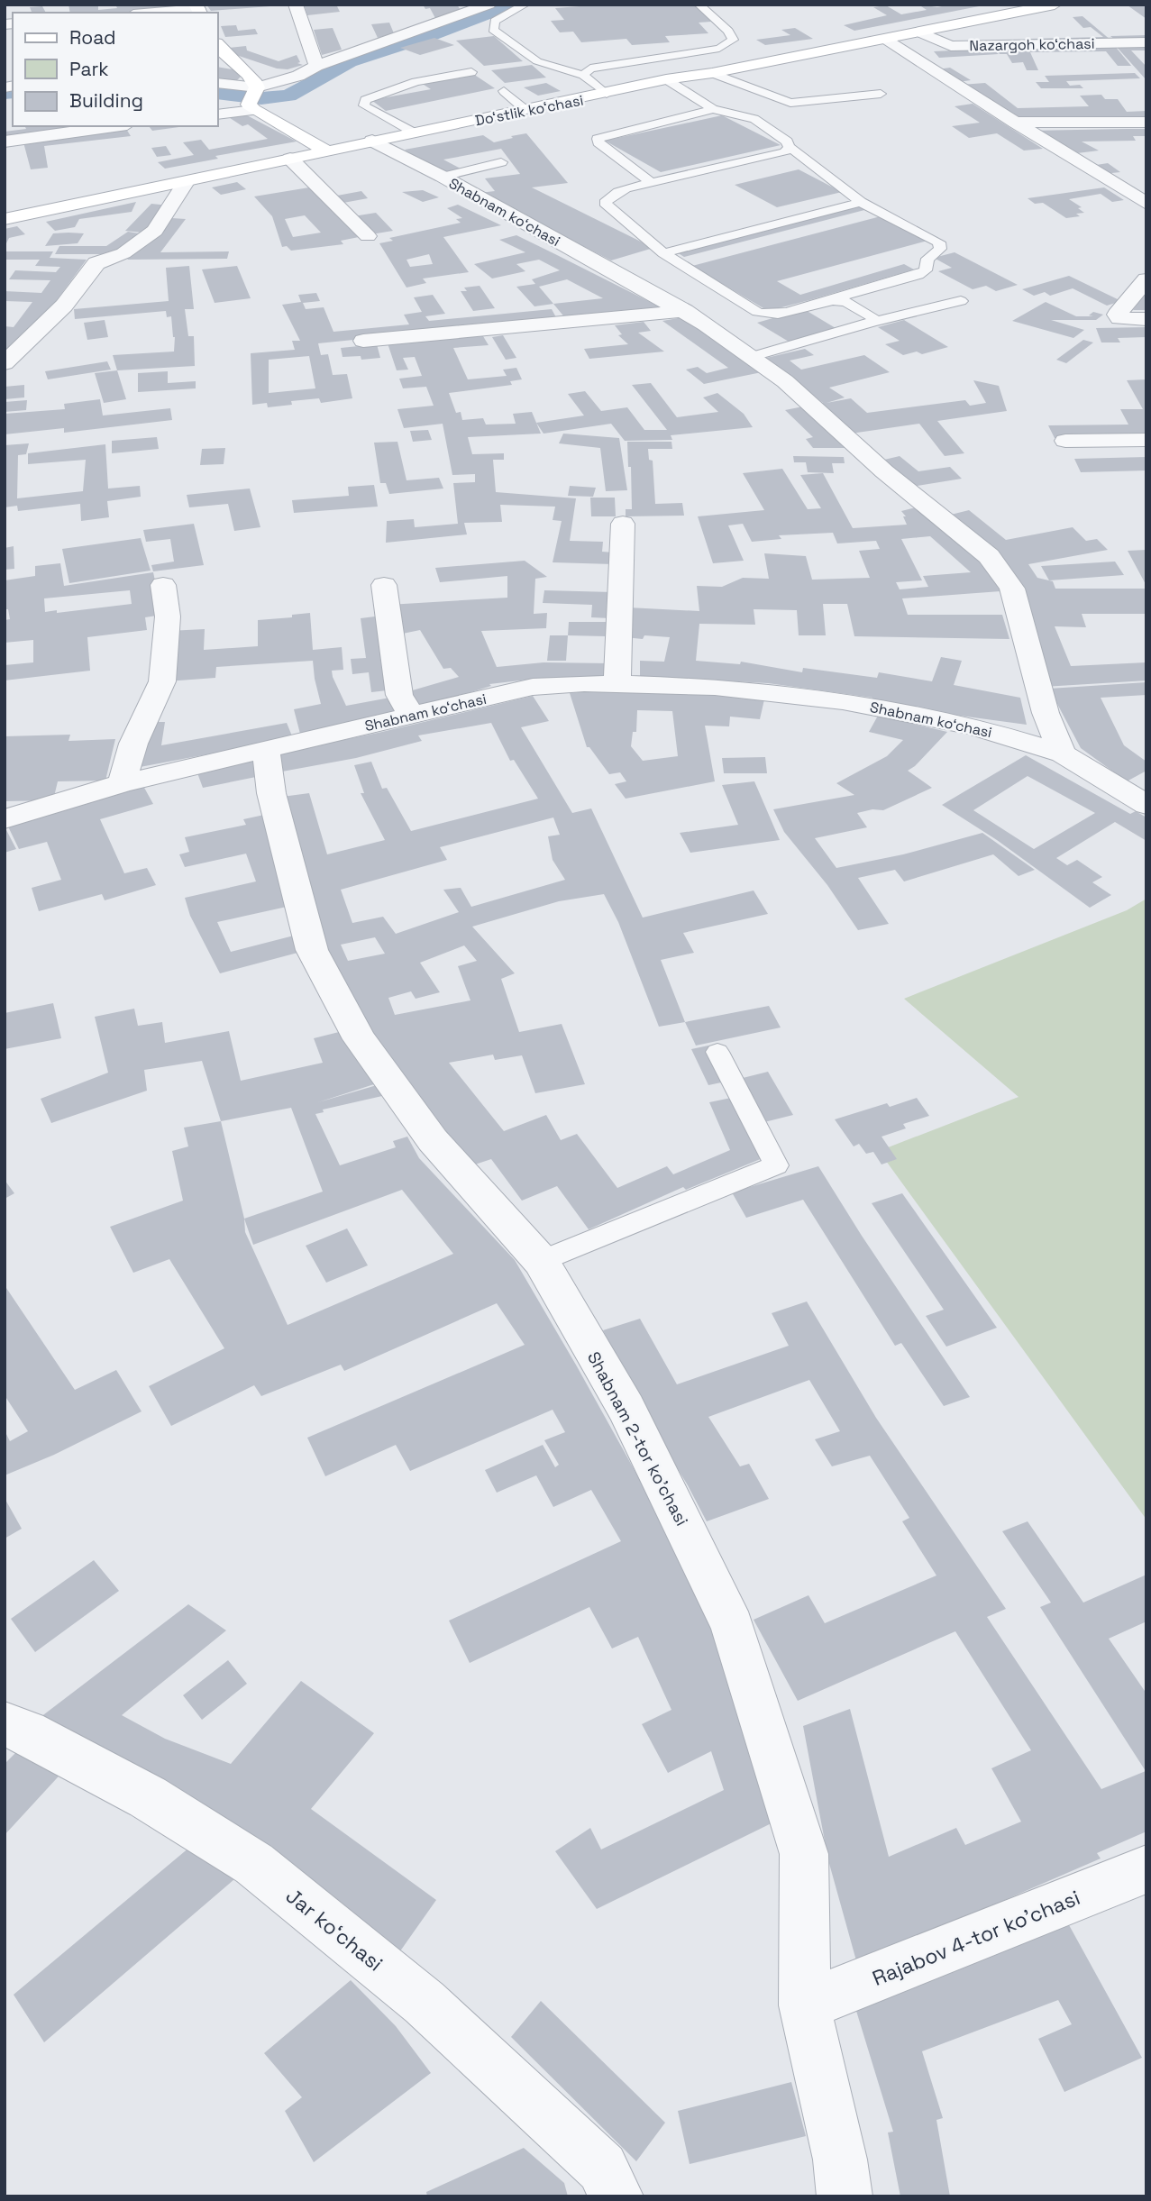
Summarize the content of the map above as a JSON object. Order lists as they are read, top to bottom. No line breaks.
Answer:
{"streets":{"street":["Nazargoh koʻchasi","Doʻstlik koʻchasi","Shabnam koʻchasi","Shabnam 2-tor koʼchasi","Jar koʻchasi","Rajabov 4-tor koʼchasi"]},"crossings":[["Nazargoh koʻchasi","Doʻstlik koʻchasi"],["Doʻstlik koʻchasi","Shabnam koʻchasi"],["Shabnam koʻchasi","Shabnam 2-tor koʼchasi"],["Shabnam 2-tor koʼchasi","Rajabov 4-tor koʼchasi"]],"legend":["Road","Park","Building"]}
